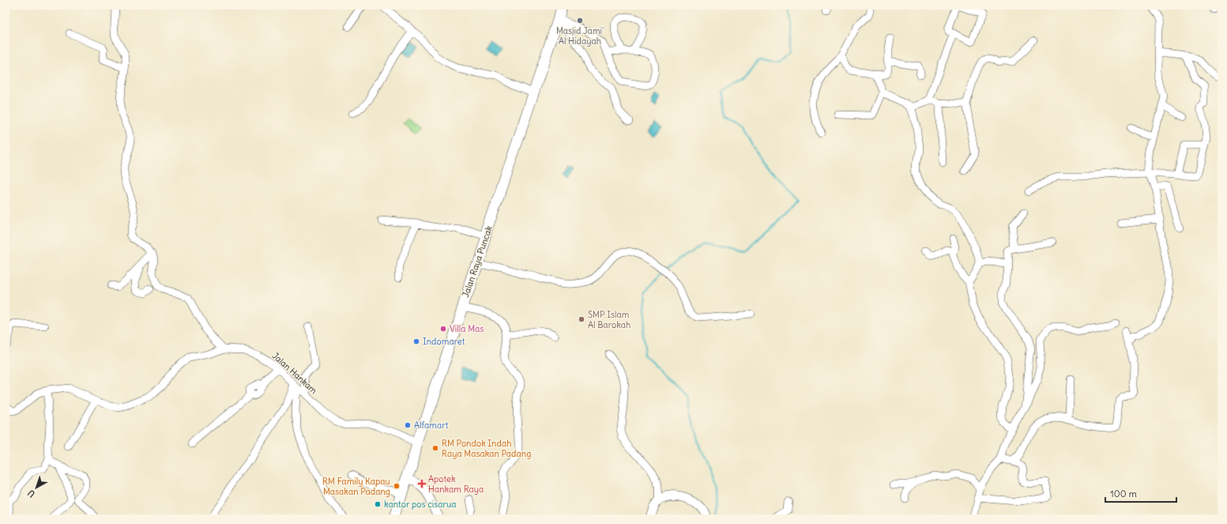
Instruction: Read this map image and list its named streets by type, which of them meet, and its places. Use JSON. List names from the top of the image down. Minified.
{"streets":{"highway":["Jalan Raya Puncak"],"street":["Jalan Hankam"]},"crossings":[["Jalan Raya Puncak","Jalan Hankam"]],"places":{"other":["Masjid Jami' Al Hidayah","SMP Islam Al Barokah","Villa Mas","Indomaret","Alfamart","RM Pondok Indah Raya Masakan Padang","RM Family Kapau Masakan Padang","kantor pos cisarua"],"health":["Apotek Hankam Raya"]},"scale_bar":"100 m","north":"bottom left"}
